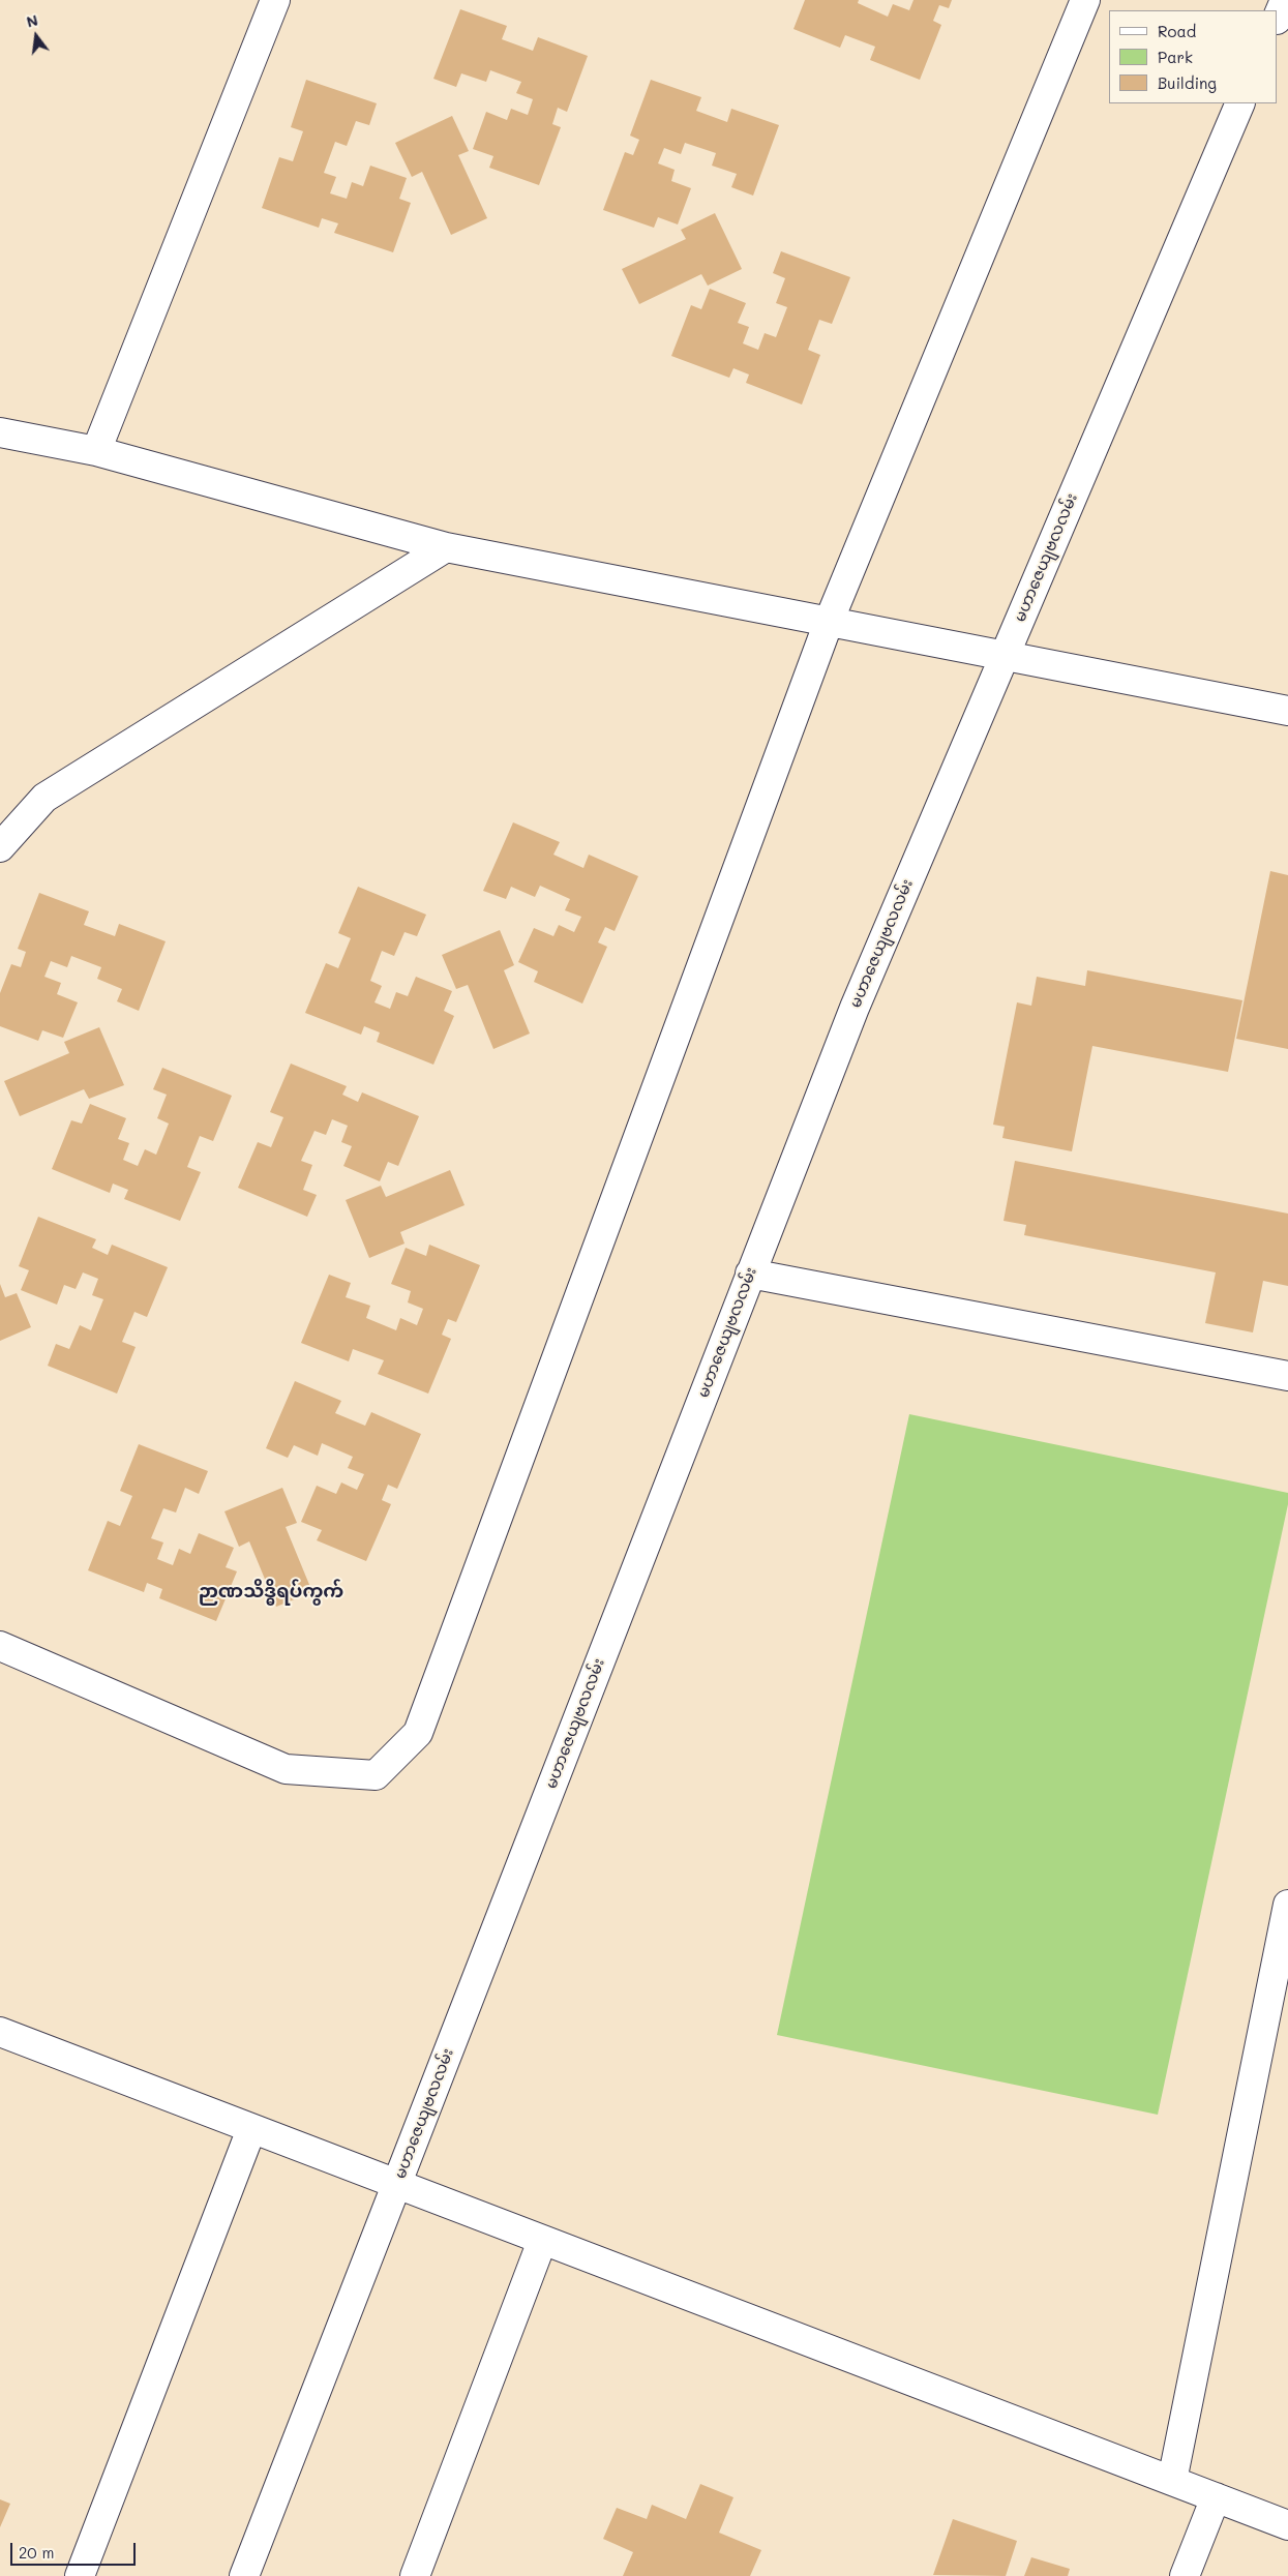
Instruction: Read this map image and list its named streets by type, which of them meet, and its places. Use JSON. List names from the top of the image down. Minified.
{"streets":{"street":["မဟာဇေယျဗလလမ်း"]},"districts":["ဉာဏသိဒ္ဓိရပ်ကွက်"],"legend":["Road","Park","Building"],"scale_bar":"20 m","north":"top"}
